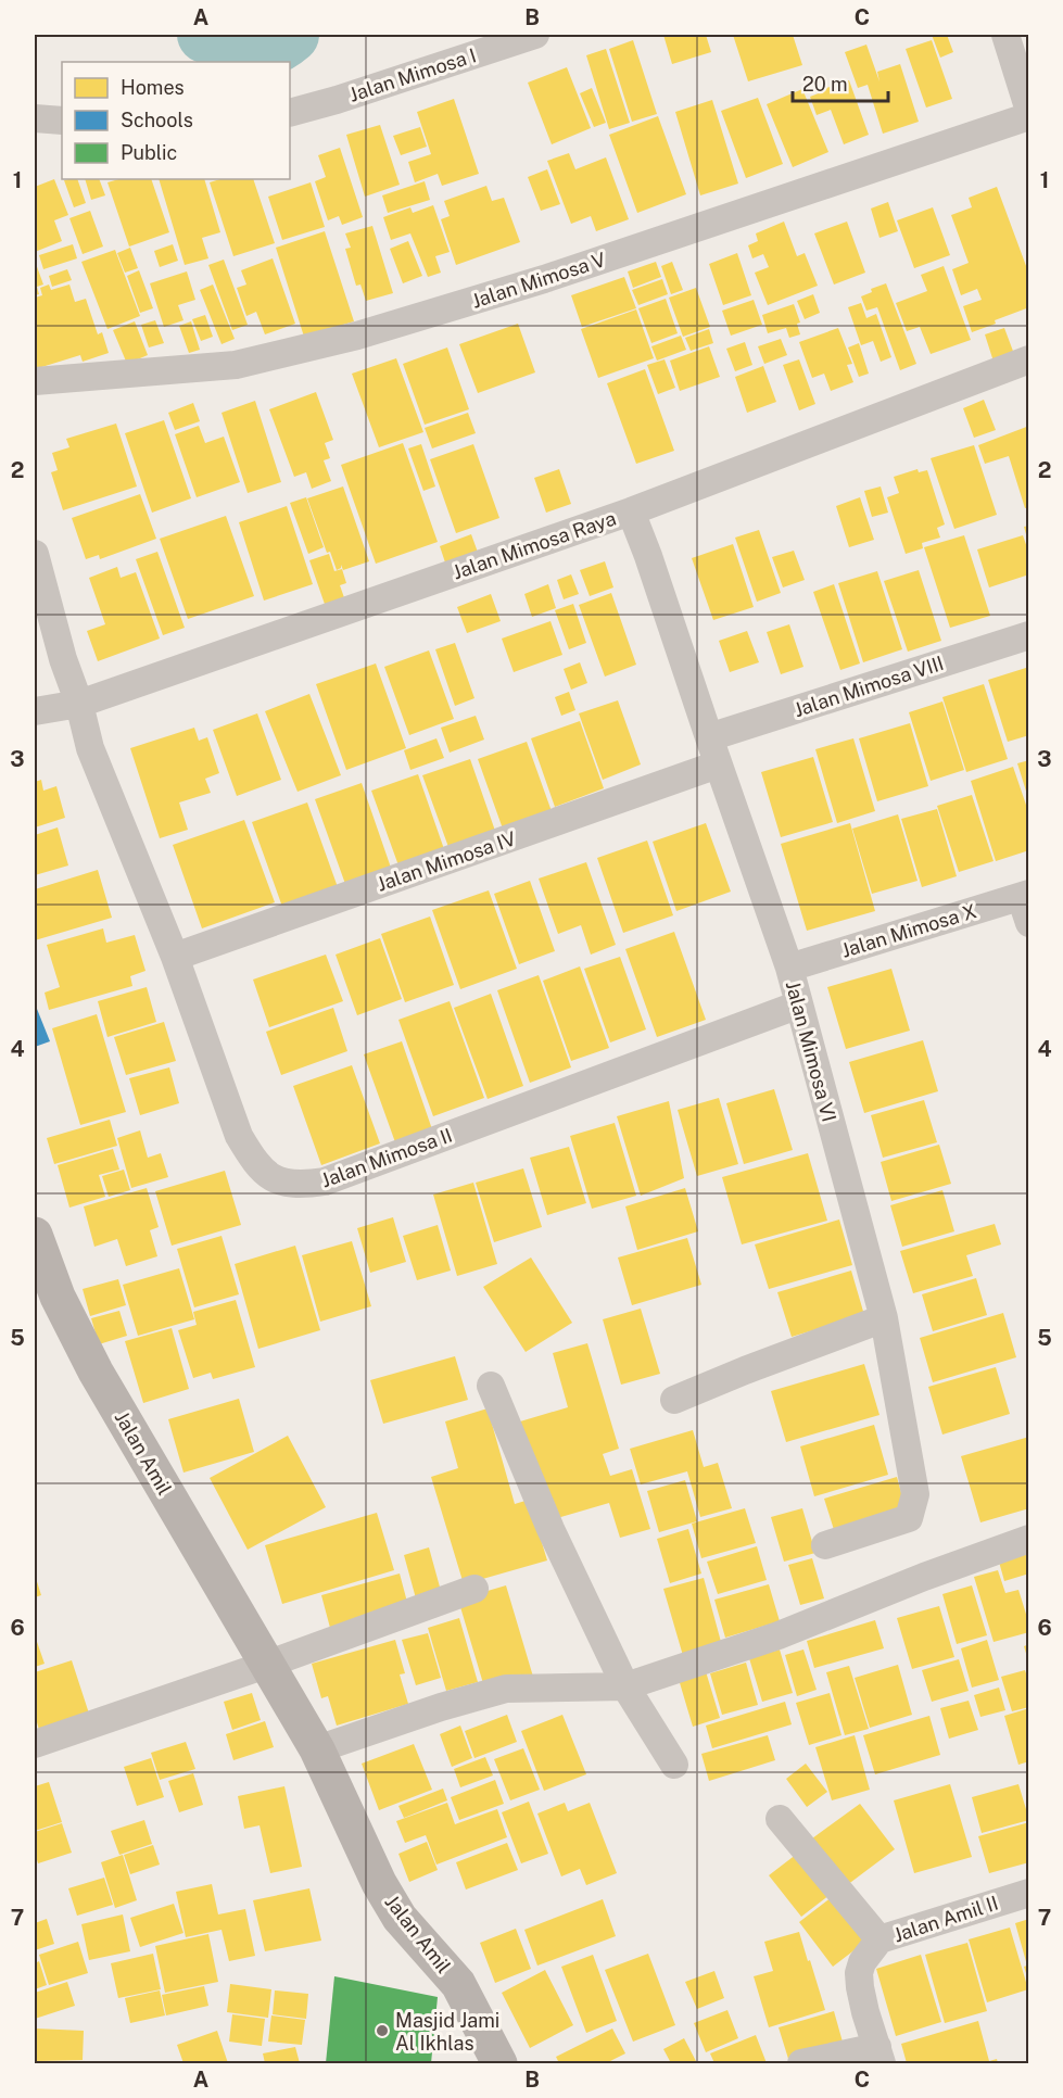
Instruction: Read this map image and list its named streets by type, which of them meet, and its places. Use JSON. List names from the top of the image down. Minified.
{"streets":{"street":["Jalan Mimosa I","Jalan Mimosa V","Jalan Mimosa Raya","Jalan Mimosa VIII","Jalan Mimosa IV","Jalan Mimosa X","Jalan Mimosa VI","Jalan Mimosa II","Jalan Amil","Jalan Amil II"]},"crossings":[["Jalan Mimosa Raya","Jalan Mimosa VI"],["Jalan Mimosa Raya","Jalan Mimosa II"],["Jalan Mimosa VIII","Jalan Mimosa VI"],["Jalan Mimosa IV","Jalan Mimosa VI"],["Jalan Mimosa IV","Jalan Mimosa II"],["Jalan Mimosa X","Jalan Mimosa VI"],["Jalan Mimosa VI","Jalan Mimosa II"]],"places":["Masjid Jami Al Ikhlas"],"legend":["Homes","Schools","Public"],"scale_bar":"20 m","grid":{"columns":["A","B","C"],"rows":["1","2","3","4","5","6","7"]}}
